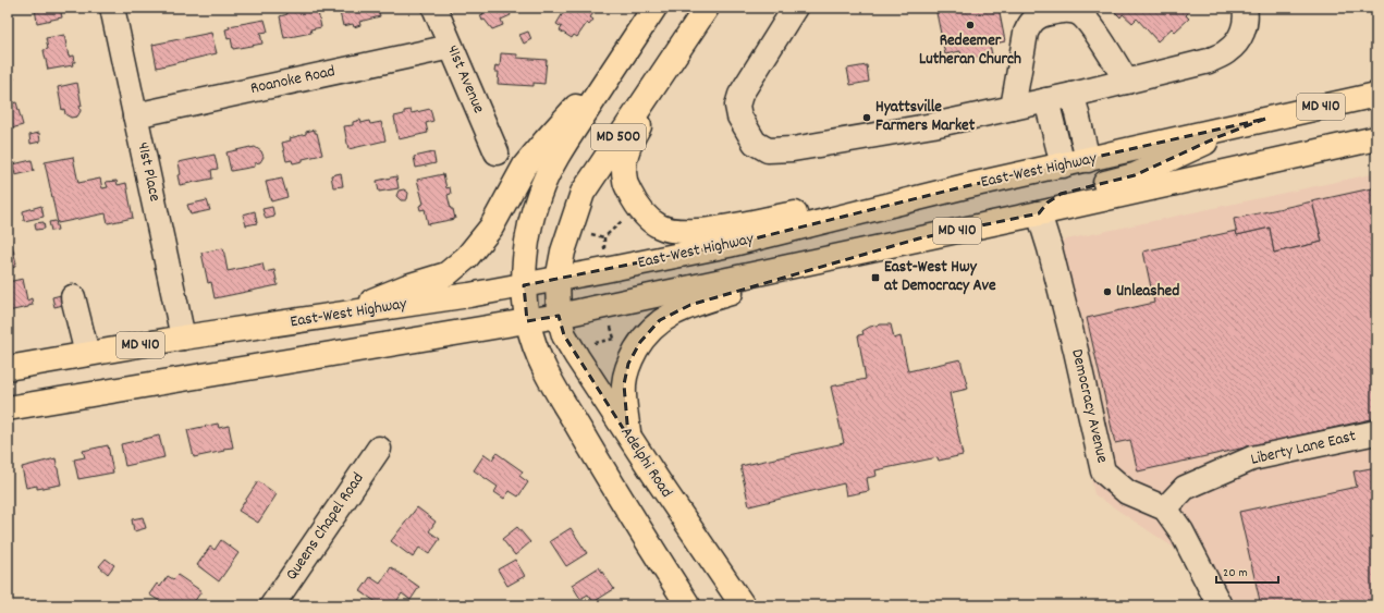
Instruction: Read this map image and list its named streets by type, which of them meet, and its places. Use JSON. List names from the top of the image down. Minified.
{"streets":{"main road":["MD 410","MD 500","East-West Highway","Adelphi Road"],"street":["41st Avenue","Roanoke Road","41st Place","Democracy Avenue","Liberty Lane East","Queens Chapel Road"]},"crossings":[["41st Avenue","Roanoke Road"],["Roanoke Road","41st Place"],["MD 500","East-West Highway"],["MD 500","Adelphi Road"],["East-West Highway","41st Place"],["East-West Highway","Democracy Avenue"],["East-West Highway","Adelphi Road"],["Democracy Avenue","Liberty Lane East"]],"places":{"other":["Redeemer Lutheran Church","Hyattsville Farmers Market","Unleashed"],"transit":["East-West Hwy at Democracy Ave"]},"scale_bar":"20 m"}
